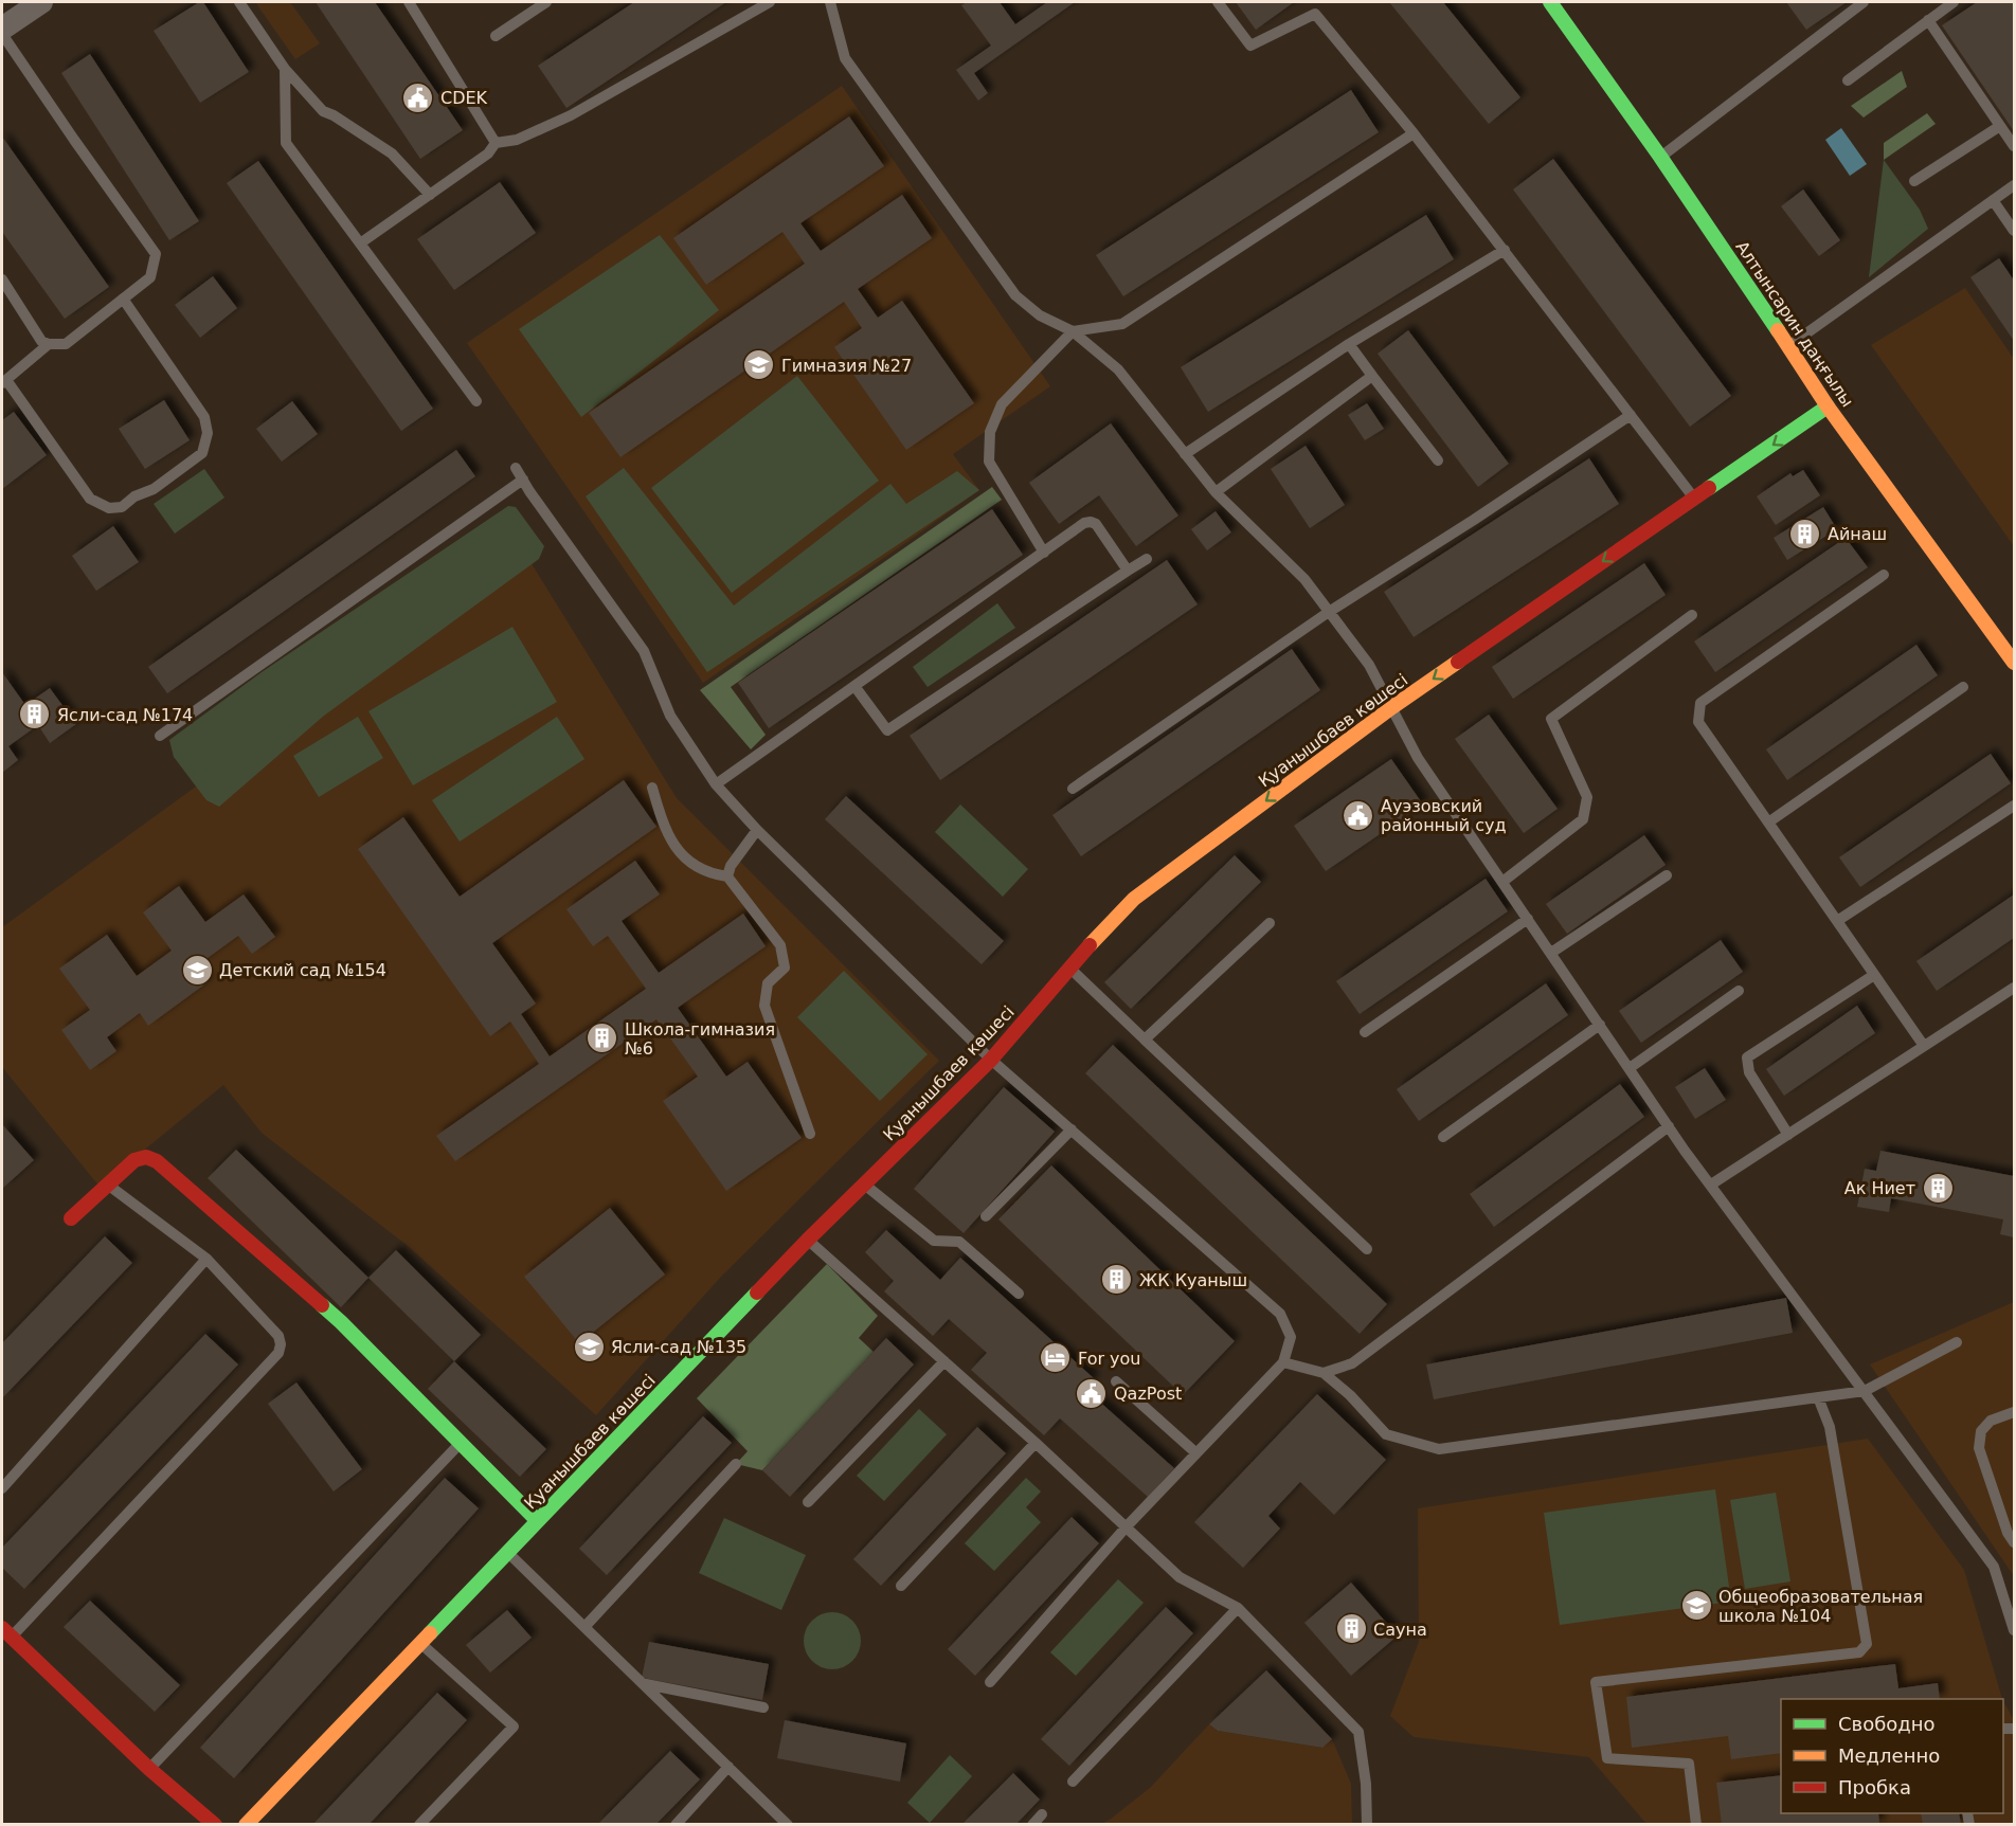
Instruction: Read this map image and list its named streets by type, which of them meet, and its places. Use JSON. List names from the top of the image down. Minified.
{"streets":{"street":["Алтынсарин даңғылы","Қуанышбаев көшесі"]},"crossings":[["Алтынсарин даңғылы","Қуанышбаев көшесі"]],"one_way":["Қуанышбаев көшесі"],"places":{"public building":["CDEK","Ауэзовский районный суд","QazPost"],"school or university":["Гимназия №27","Детский сад №154","Ясли-сад №135","Общеобразовательная школа №104"],"building":["Айнаш","Ясли-сад №174","Школа-гимназия №6","Ак Ниет","ЖК Куаныш","Сауна"],"hotel":["For you"]},"legend":["Свободно","Медленно","Пробка"]}
